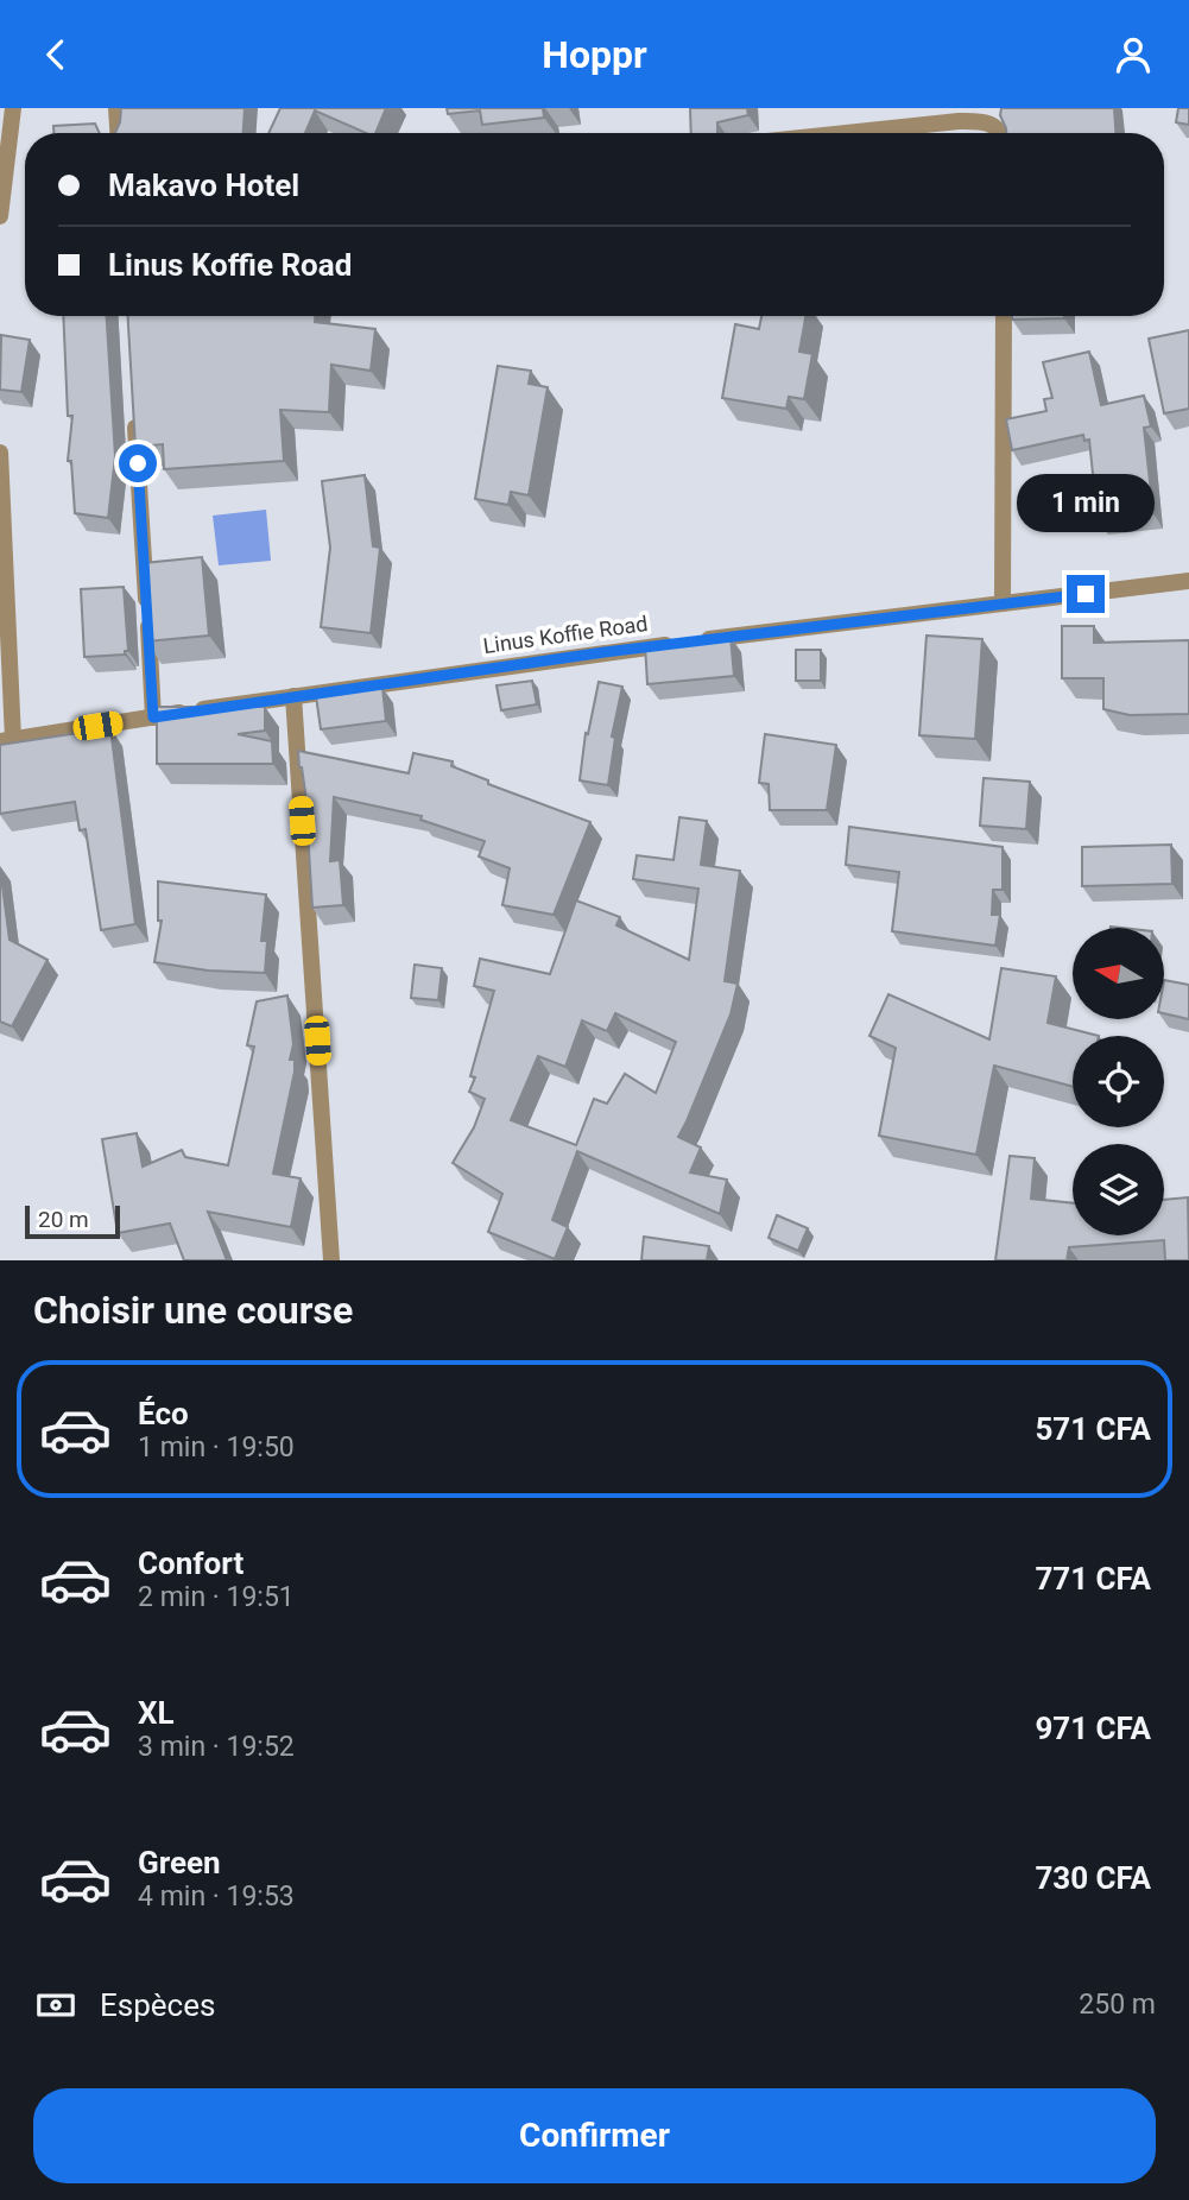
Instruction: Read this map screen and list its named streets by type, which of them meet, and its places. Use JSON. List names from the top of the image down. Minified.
{"streets":{"street":["Linus Koffie Road"]},"scale_bar":"20 m","north":"left","page":{"header":"Hoppr","banner":["Makavo Hotel","Linus Koffie Road"],"bubble":"1 min","scale":"20 m","heading":"Choisir une course","list":[{"name":"Éco","note":"1 min · 19:50","value":"571 CFA"},{"name":"Confort","note":"2 min · 19:51","value":"771 CFA"},{"name":"XL","note":"3 min · 19:52","value":"971 CFA"},{"name":"Green","note":"4 min · 19:53","value":"730 CFA"}],"pay":["Espèces","250 m"],"buttons":"Confirmer"}}
